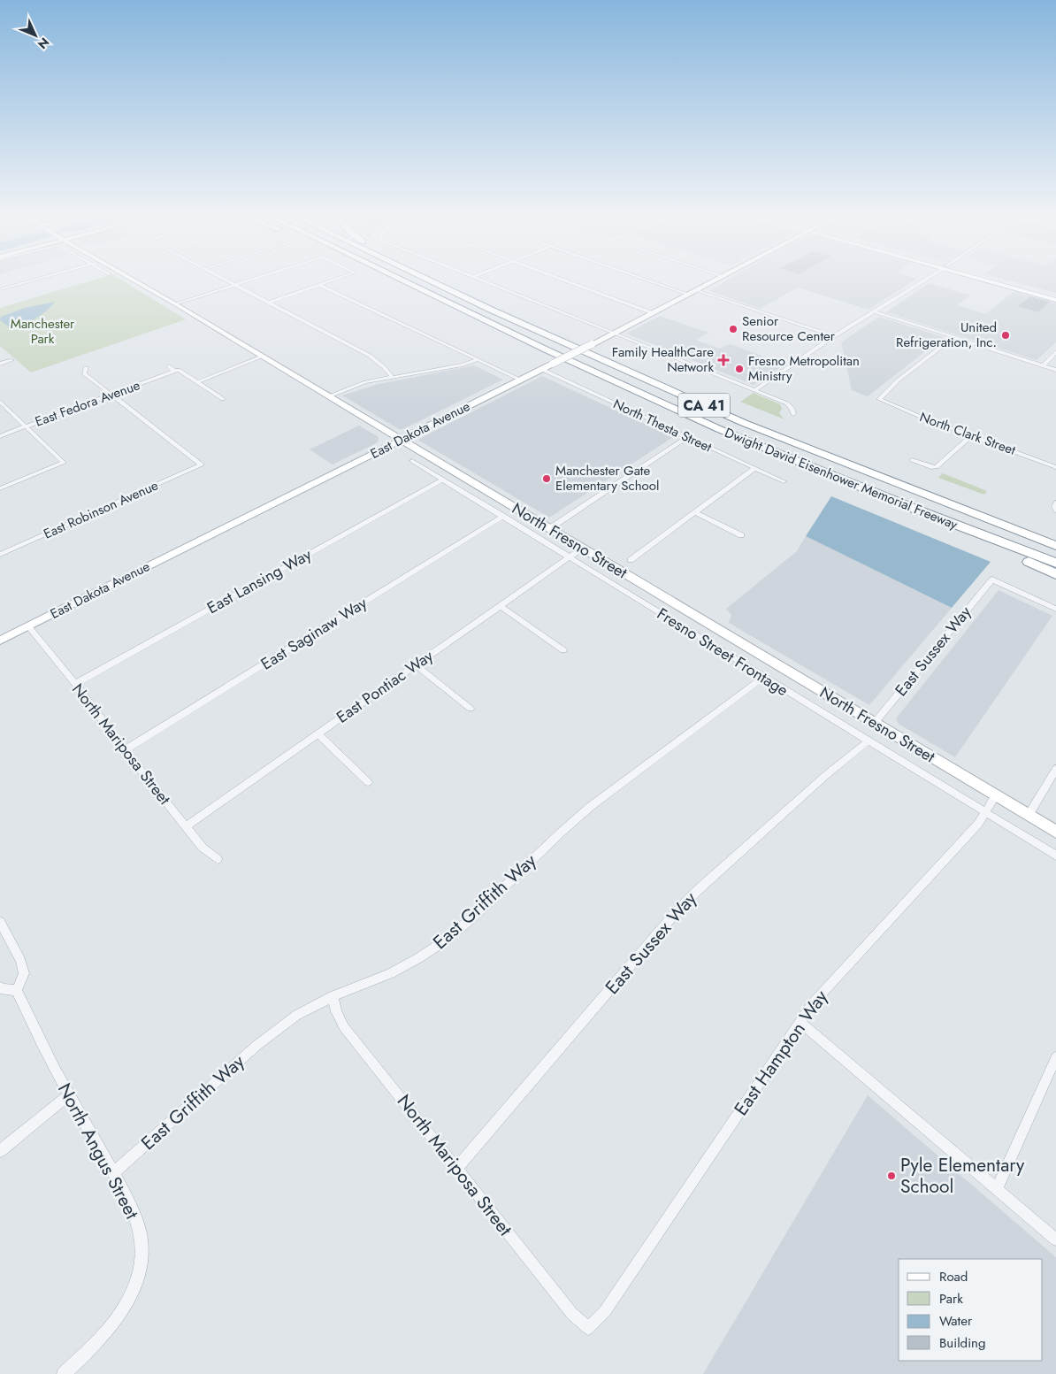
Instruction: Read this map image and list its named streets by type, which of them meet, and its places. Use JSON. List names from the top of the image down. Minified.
{"streets":{"highway":["CA 41","Dwight David Eisenhower Memorial Freeway"],"main road":["East Dakota Avenue","North Fresno Street"],"street":["East Fedora Avenue","North Thesta Street","North Clark Street","East Robinson Avenue","East Lansing Way","East Saginaw Way","East Sussex Way","Fresno Street Frontage","East Pontiac Way","North Mariposa Street","East Griffith Way","East Hampton Way","North Angus Street"]},"crossings":[["East Fedora Avenue","East Robinson Avenue"],["North Thesta Street","East Dakota Avenue"],["East Dakota Avenue","North Fresno Street"],["East Dakota Avenue","North Mariposa Street"],["North Fresno Street","East Sussex Way"],["North Fresno Street","East Pontiac Way"],["North Fresno Street","East Hampton Way"],["East Lansing Way","Fresno Street Frontage"],["East Lansing Way","North Mariposa Street"],["East Saginaw Way","Fresno Street Frontage"],["East Saginaw Way","North Mariposa Street"],["East Sussex Way","Fresno Street Frontage"],["East Sussex Way","North Mariposa Street"],["Fresno Street Frontage","East Pontiac Way"],["Fresno Street Frontage","East Griffith Way"],["Fresno Street Frontage","East Hampton Way"],["East Pontiac Way","North Mariposa Street"],["North Mariposa Street","East Griffith Way"],["North Mariposa Street","East Hampton Way"],["East Griffith Way","North Angus Street"]],"parks":["Manchester Park"],"places":{"other":["Senior Resource Center","United Refrigeration, Inc.","Fresno Metropolitan Ministry","Manchester Gate Elementary School","Pyle Elementary School"],"health":["Family HealthCare Network"]},"legend":["Road","Park","Water","Building"],"north":"bottom right"}
